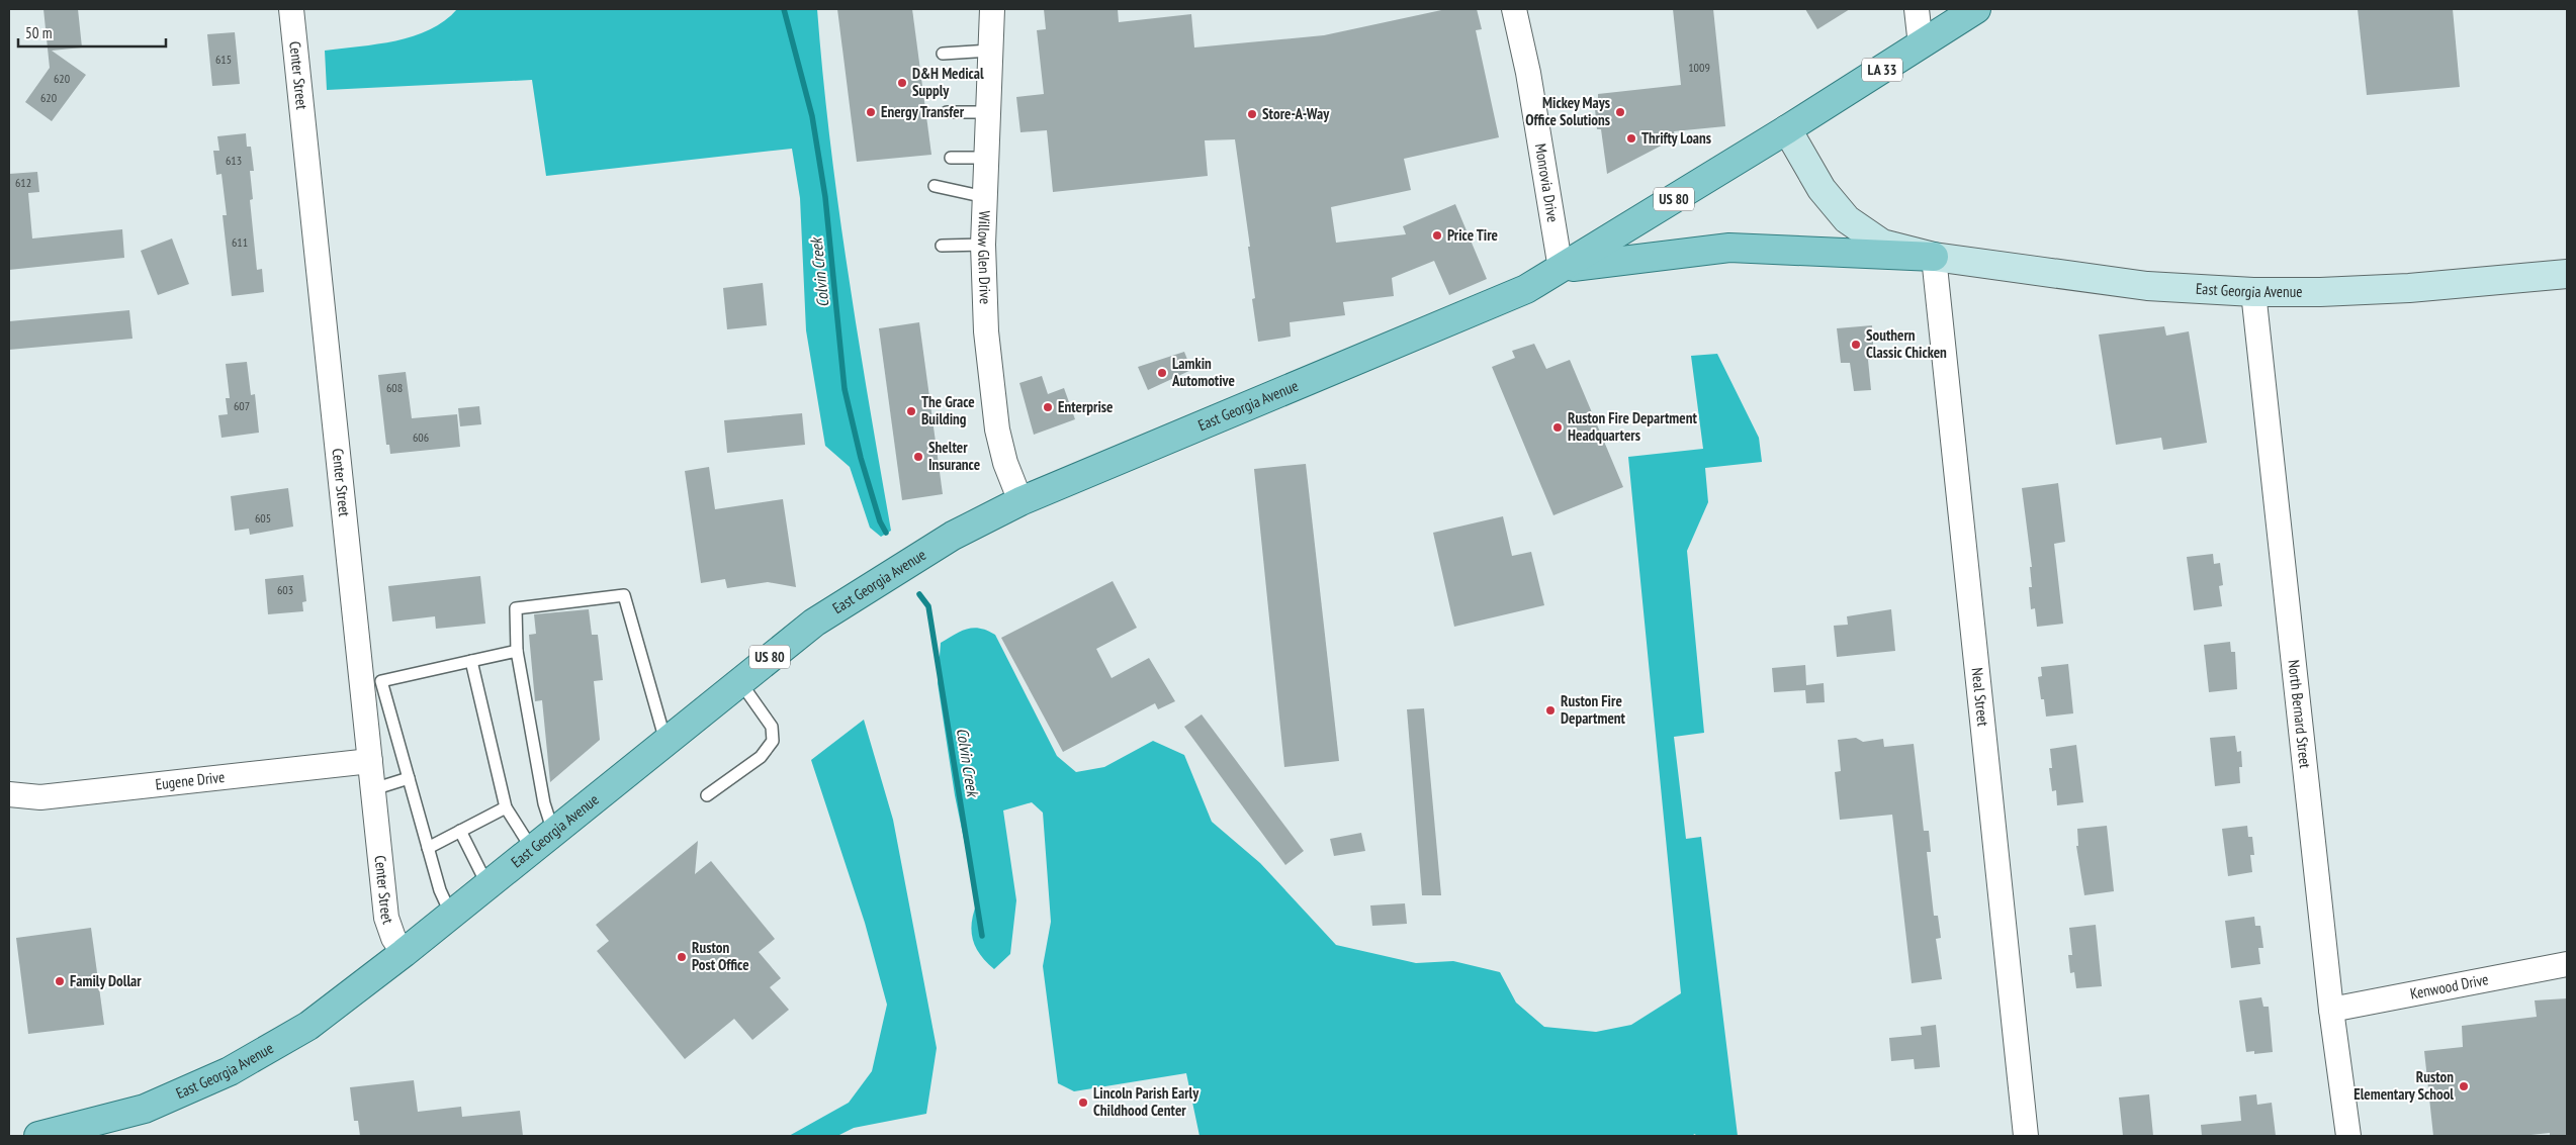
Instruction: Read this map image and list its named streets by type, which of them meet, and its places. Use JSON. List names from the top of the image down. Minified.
{"streets":{"main road":["LA 33","US 80","East Georgia Avenue"],"street":["Center Street","Monrovia Drive","Willow Glen Drive","Neal Street","North Bernard Street","Eugene Drive","Kenwood Drive"]},"crossings":[["LA 33","East Georgia Avenue"],["Center Street","East Georgia Avenue"],["Center Street","Eugene Drive"],["Monrovia Drive","East Georgia Avenue"],["Willow Glen Drive","East Georgia Avenue"],["East Georgia Avenue","Neal Street"],["East Georgia Avenue","North Bernard Street"],["North Bernard Street","Kenwood Drive"]],"water":["Colvin Creek"],"places":["D&H Medical Supply","Energy Transfer","Mickey Mays Office Solutions","Store-A-Way","Thrifty Loans","Price Tire","Southern Classic Chicken","Lamkin Automotive","Enterprise","The Grace Building","Ruston Fire Department Headquarters","Shelter Insurance","Ruston Fire Department","Ruston Post Office","Family Dollar","Ruston Elementary School","Lincoln Parish Early Childhood Center"],"house_numbers":["615","1009","620","620","613","612","611","608","607","606","605","603"],"scale_bar":"50 m"}
